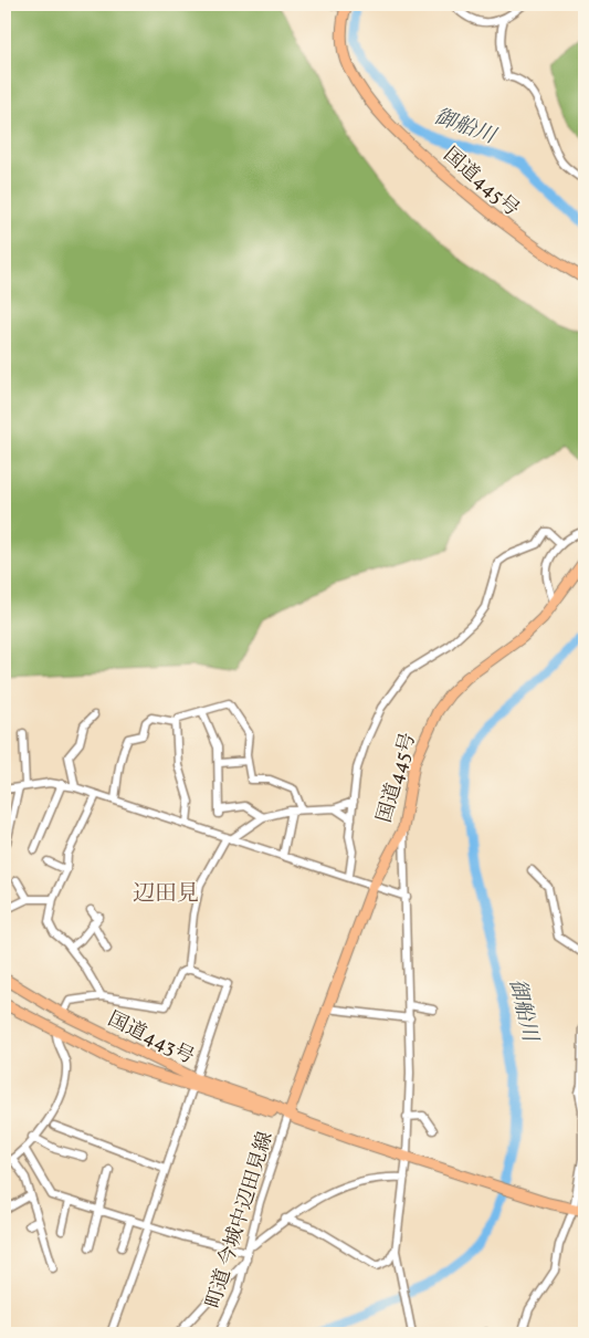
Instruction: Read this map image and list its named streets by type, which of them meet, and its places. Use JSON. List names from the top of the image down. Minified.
{"streets":{"highway":["国道445号","国道443号"],"street":["町道 今城中辺田見線"]},"crossings":[["国道445号","国道443号"],["国道445号","町道 今城中辺田見線"],["国道443号","町道 今城中辺田見線"]],"districts":["辺田見"],"water":["御船川"]}
